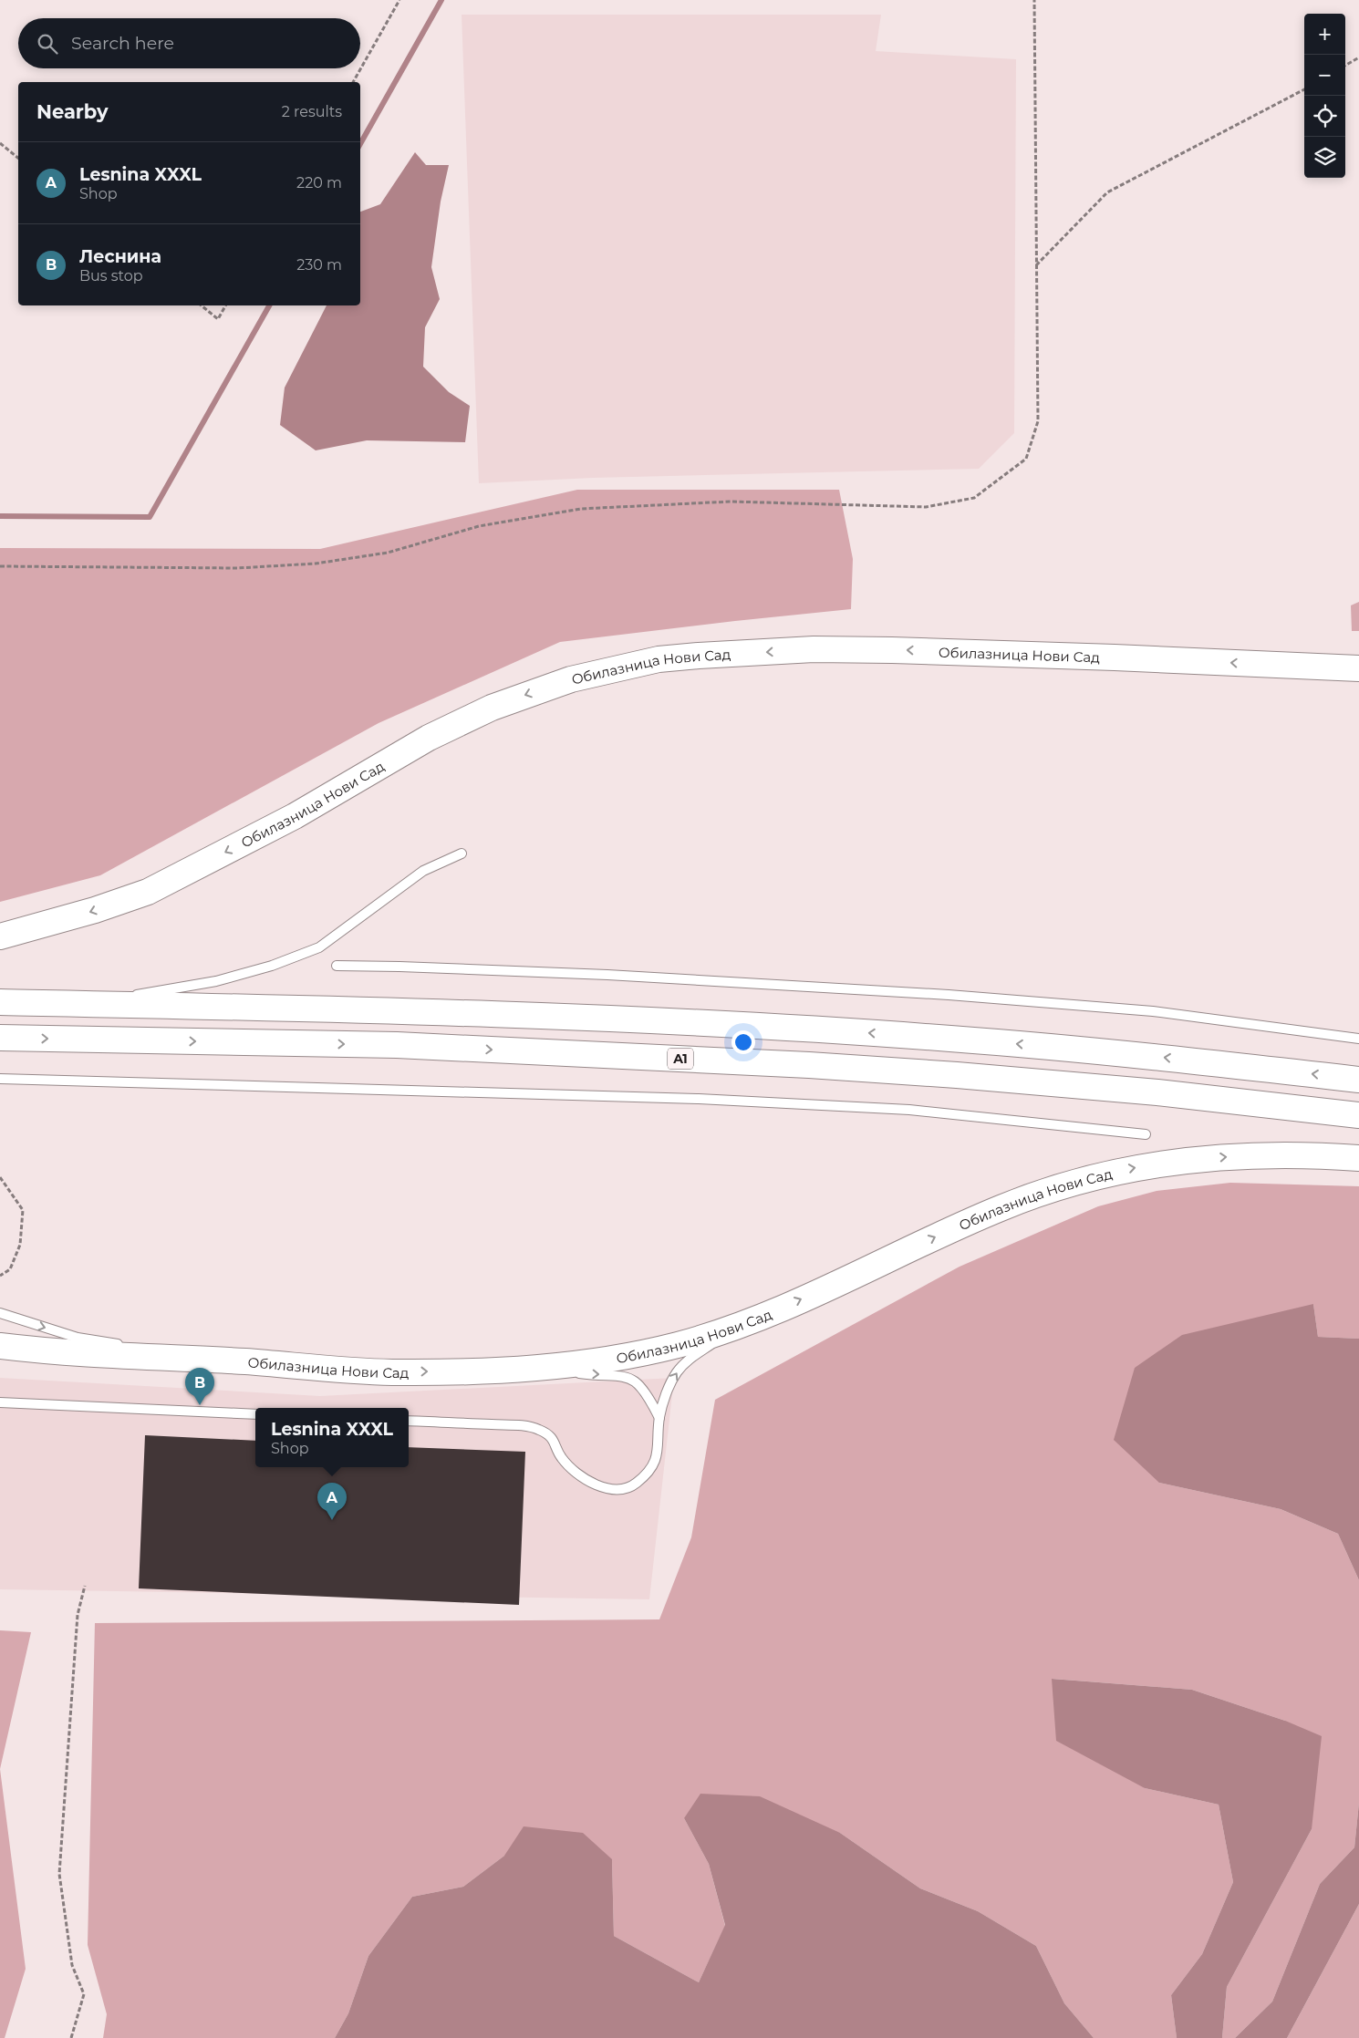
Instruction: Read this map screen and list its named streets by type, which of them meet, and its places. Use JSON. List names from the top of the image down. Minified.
{"streets":{"main road":["Обилазница Нови Сад","A1"]},"page":{"map_buttons":["+","−"],"search":"Search here","heading":["Nearby","2 results"],"list":[{"mark":"A","name":"Lesnina XXXL","note":"Shop","value":"220 m"},{"mark":"B","name":"Леснина","note":"Bus stop","value":"230 m"}],"pins":["B","A"],"popup":["Lesnina XXXL","Shop"]}}
